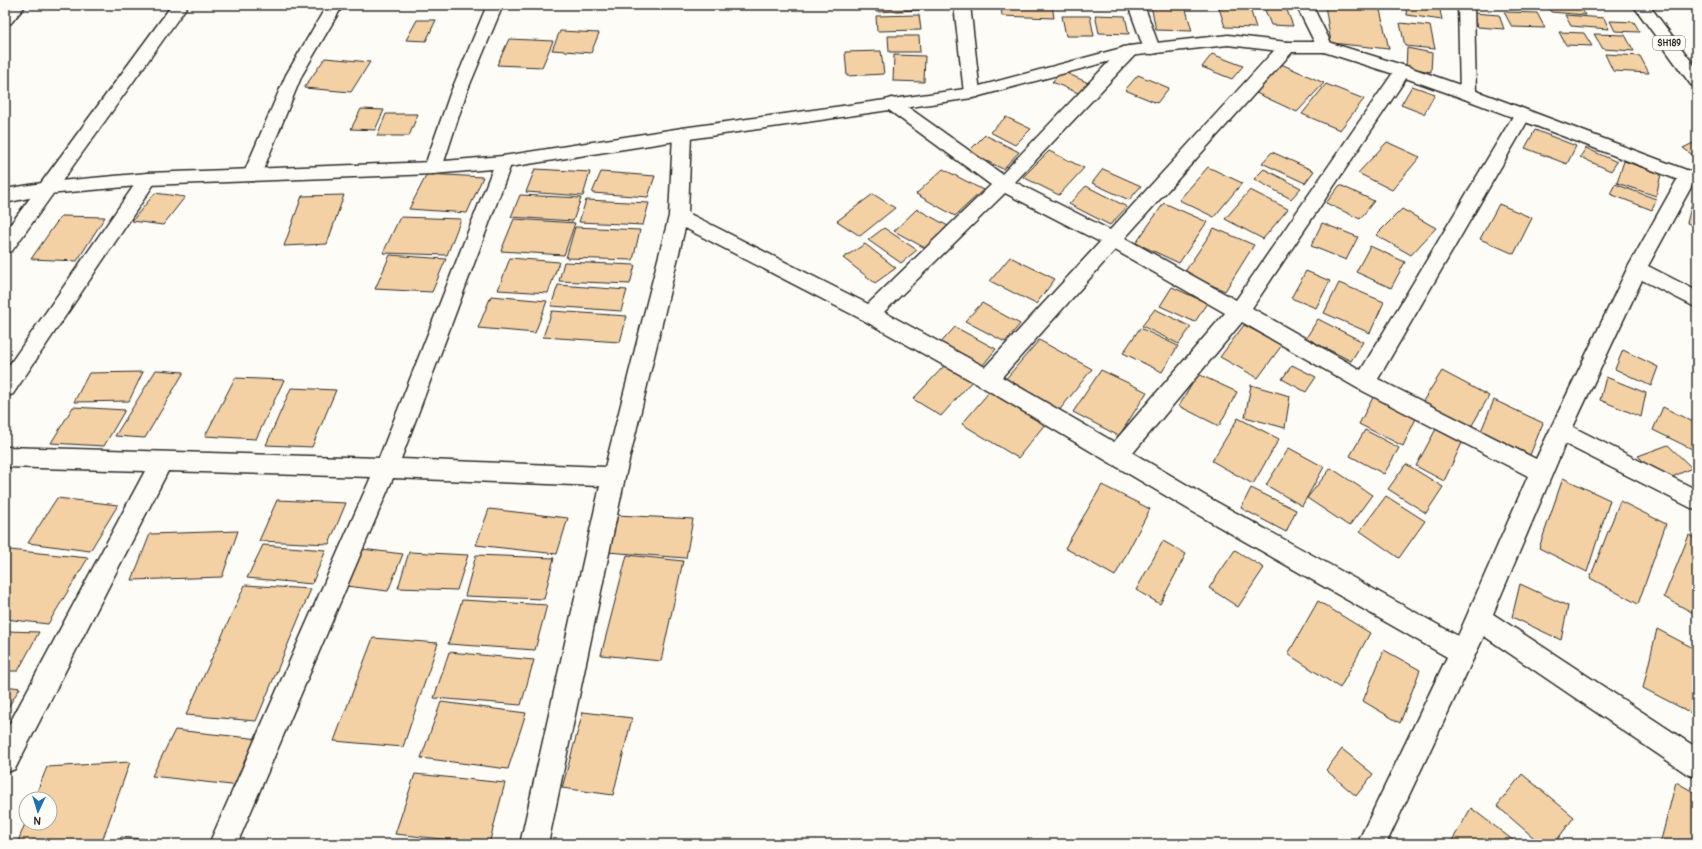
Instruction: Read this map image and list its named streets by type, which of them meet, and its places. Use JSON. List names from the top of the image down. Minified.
{"streets":{"street":["SH189"]},"north":"bottom"}
